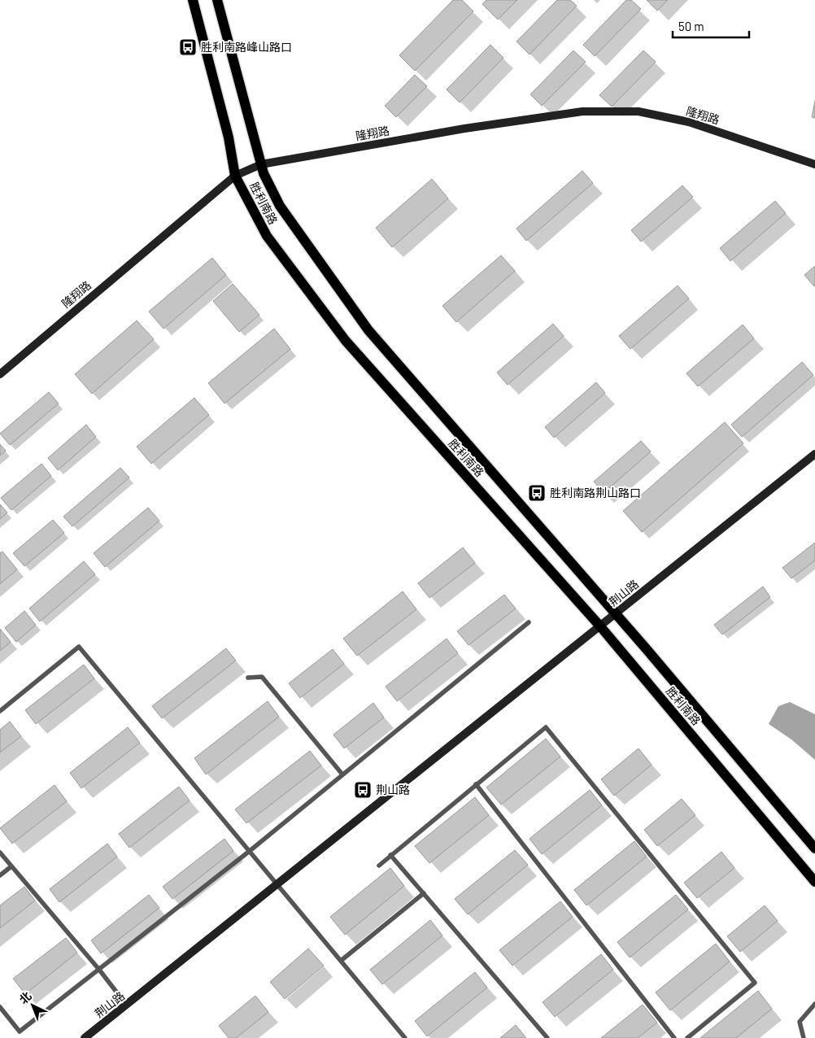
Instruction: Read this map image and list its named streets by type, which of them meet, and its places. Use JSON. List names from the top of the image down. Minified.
{"streets":{"main road":["胜利南路"],"street":["隆翔路","荆山路"]},"crossings":[["隆翔路","胜利南路"],["胜利南路","荆山路"]],"places":{"bus stop":["胜利南路峰山路口","胜利南路荆山路口","荆山路"]},"scale_bar":"50 m","north":"top left"}
